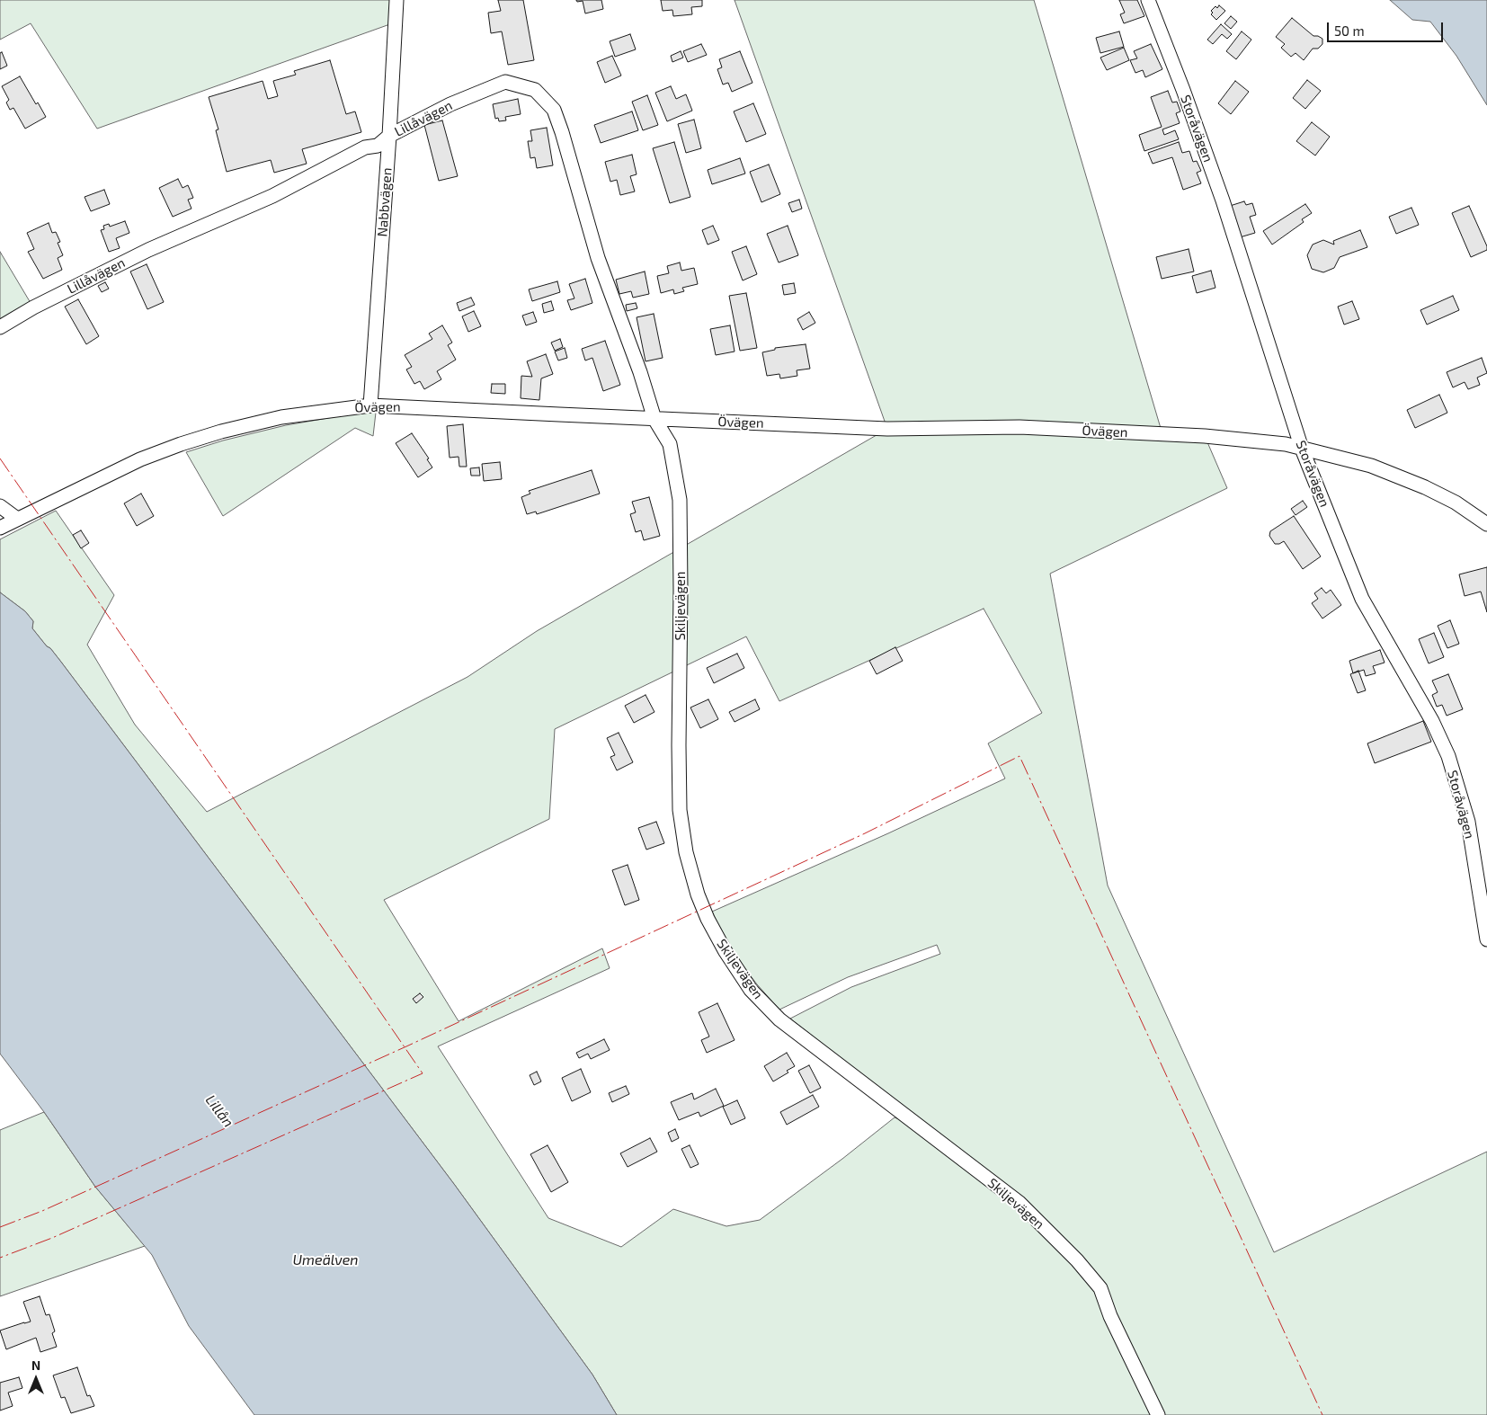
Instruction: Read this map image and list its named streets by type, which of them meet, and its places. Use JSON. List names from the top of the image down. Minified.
{"streets":{"street":["Lillåvägen","Storåvägen","Nabbvägen","Övägen","Skiljevägen"]},"crossings":[["Lillåvägen","Nabbvägen"],["Lillåvägen","Övägen"],["Lillåvägen","Skiljevägen"],["Storåvägen","Övägen"],["Nabbvägen","Övägen"],["Övägen","Skiljevägen"]],"water":["Lillån","Umeälven"],"scale_bar":"50 m","north":"top"}
